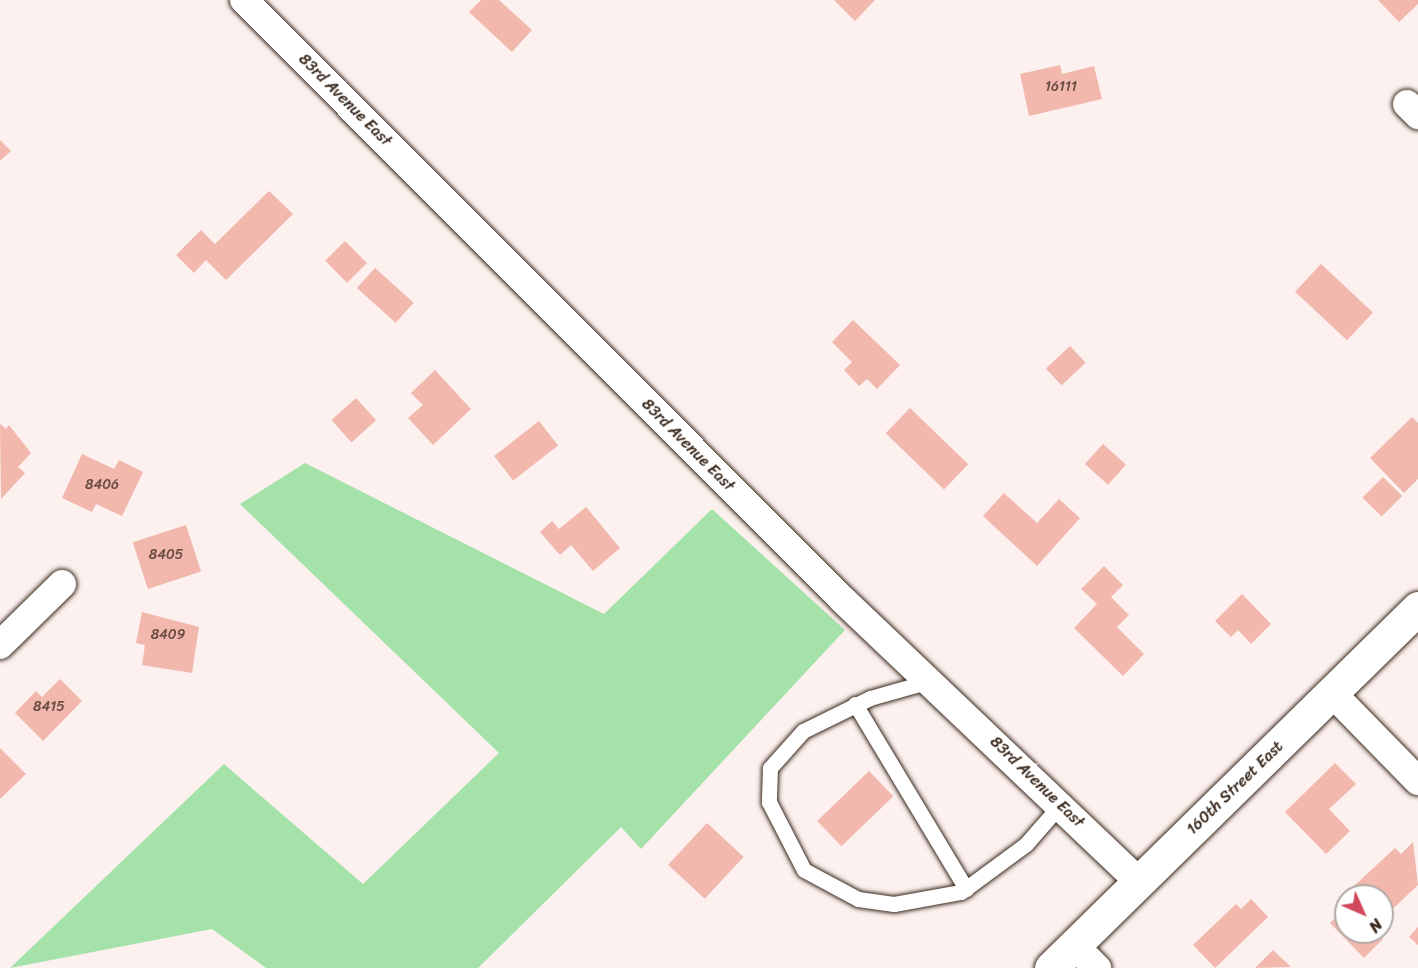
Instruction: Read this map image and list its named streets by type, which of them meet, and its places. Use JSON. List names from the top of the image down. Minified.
{"streets":{"main road":["160th Street East"],"street":["83rd Avenue East"]},"crossings":[["83rd Avenue East","160th Street East"]],"house_numbers":["16111","8406","8405","8409","8415"],"north":"bottom right"}
